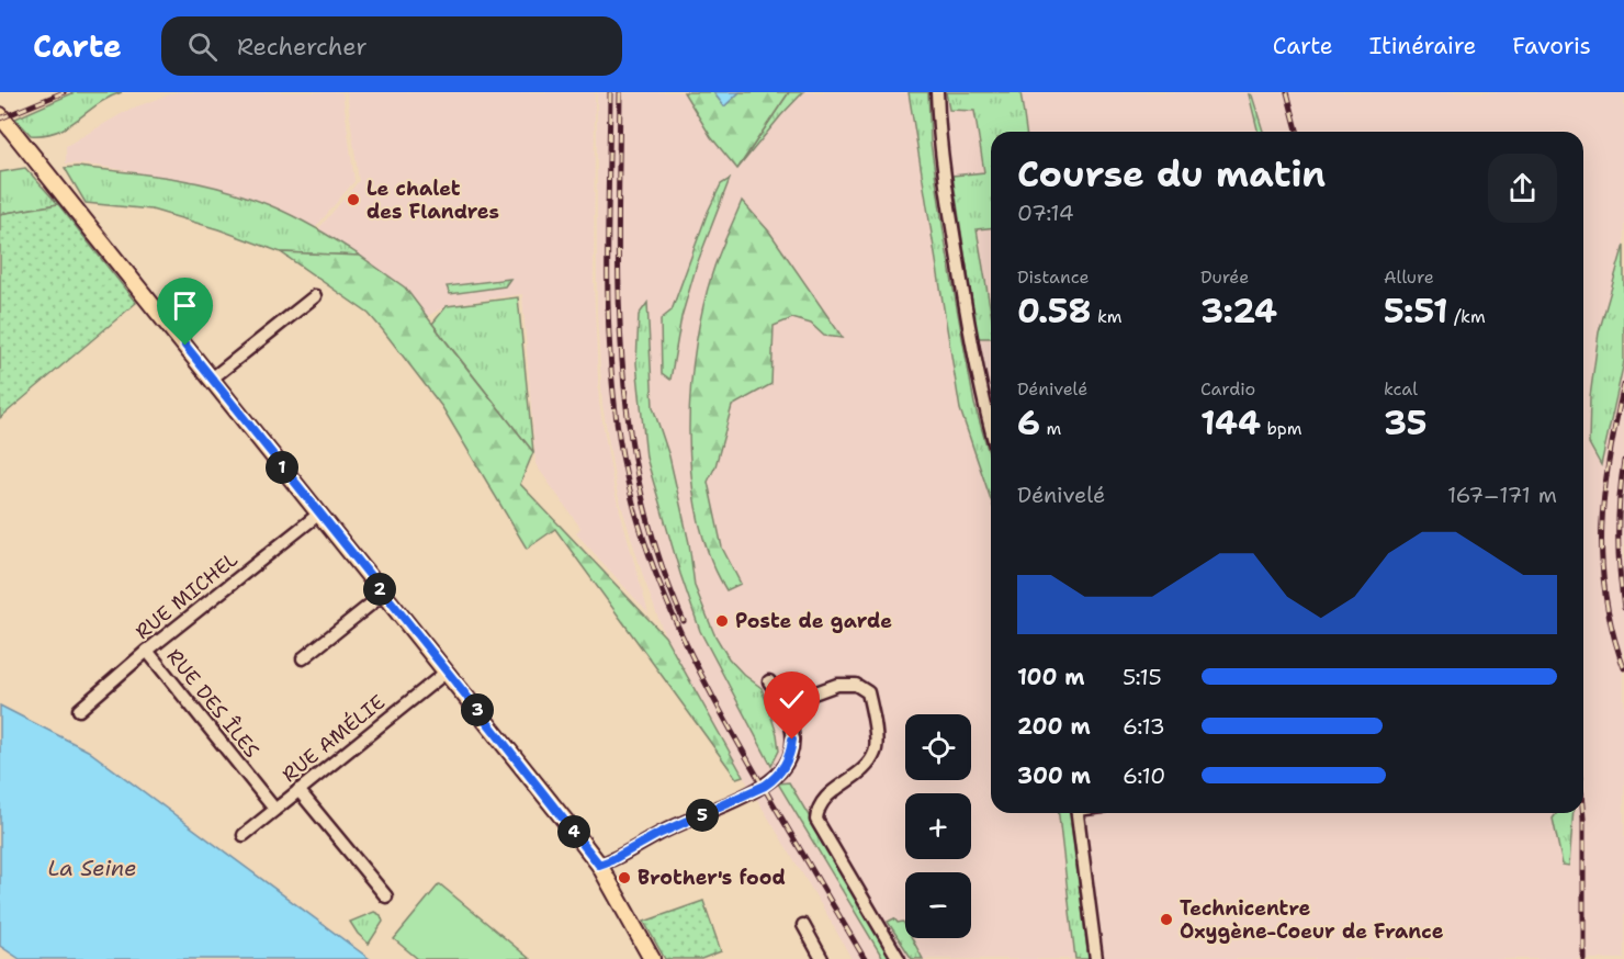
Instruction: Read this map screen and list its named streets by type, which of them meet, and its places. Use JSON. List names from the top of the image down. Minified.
{"streets":{"street":["RUE MICHEL","RUE DES ÎLES","RUE AMÉLIE"]},"crossings":[["RUE MICHEL","RUE DES ÎLES"],["RUE DES ÎLES","RUE AMÉLIE"]],"water":["La Seine"],"places":["Le chalet des Flandres","Poste de garde","Brother's food","Technicentre Oxygène-Coeur de France"],"page":{"header":"Carte","search":"Rechercher","nav":["Carte","Itinéraire","Favoris"],"heading":["Course du matin","07:14"],"stats":[["Distance","0.58 km"],["Durée","3:24"],["Allure","5:51 /km"],["Dénivelé","6 m"],["Cardio","144 bpm"],["kcal","35"]],"pins":["1","2","3","5","4"],"chart":["Dénivelé","167–171 m"],"list":[{"name":"100 m","note":"5:15"},{"name":"200 m","note":"6:13"},{"name":"300 m","note":"6:10"}],"map_buttons":["+","−"]}}
